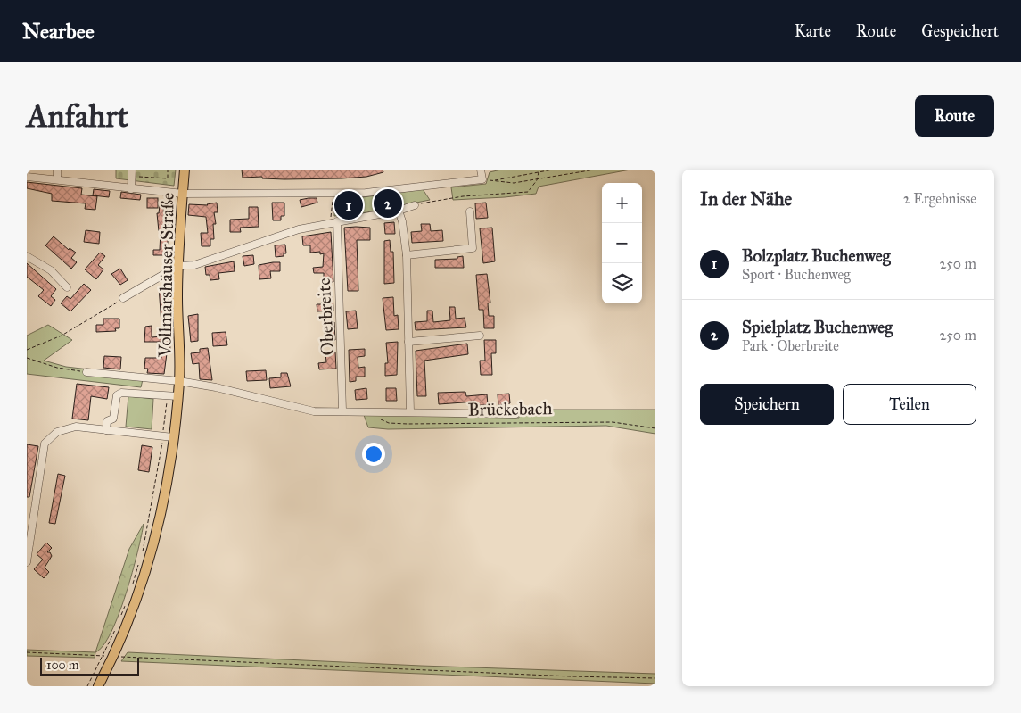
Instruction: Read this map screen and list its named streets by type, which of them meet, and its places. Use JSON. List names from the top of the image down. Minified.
{"streets":{"main road":["Vollmarshäuser Straße"],"street":["Oberbreite","Brückebach"]},"crossings":[["Vollmarshäuser Straße","Brückebach"],["Oberbreite","Brückebach"]],"scale_bar":"100 m","page":{"header":"Nearbee","nav":["Karte","Route","Gespeichert"],"buttons":["Route",["Speichern","Teilen"]],"title":"Anfahrt","heading":["In der Nähe","2 Ergebnisse"],"map_buttons":["+","−"],"pins":["2","1"],"list":[{"mark":"1","name":"Bolzplatz Buchenweg","note":"Sport · Buchenweg","value":"250 m"},{"mark":"2","name":"Spielplatz Buchenweg","note":"Park · Oberbreite","value":"250 m"}],"scale":"100 m"}}
